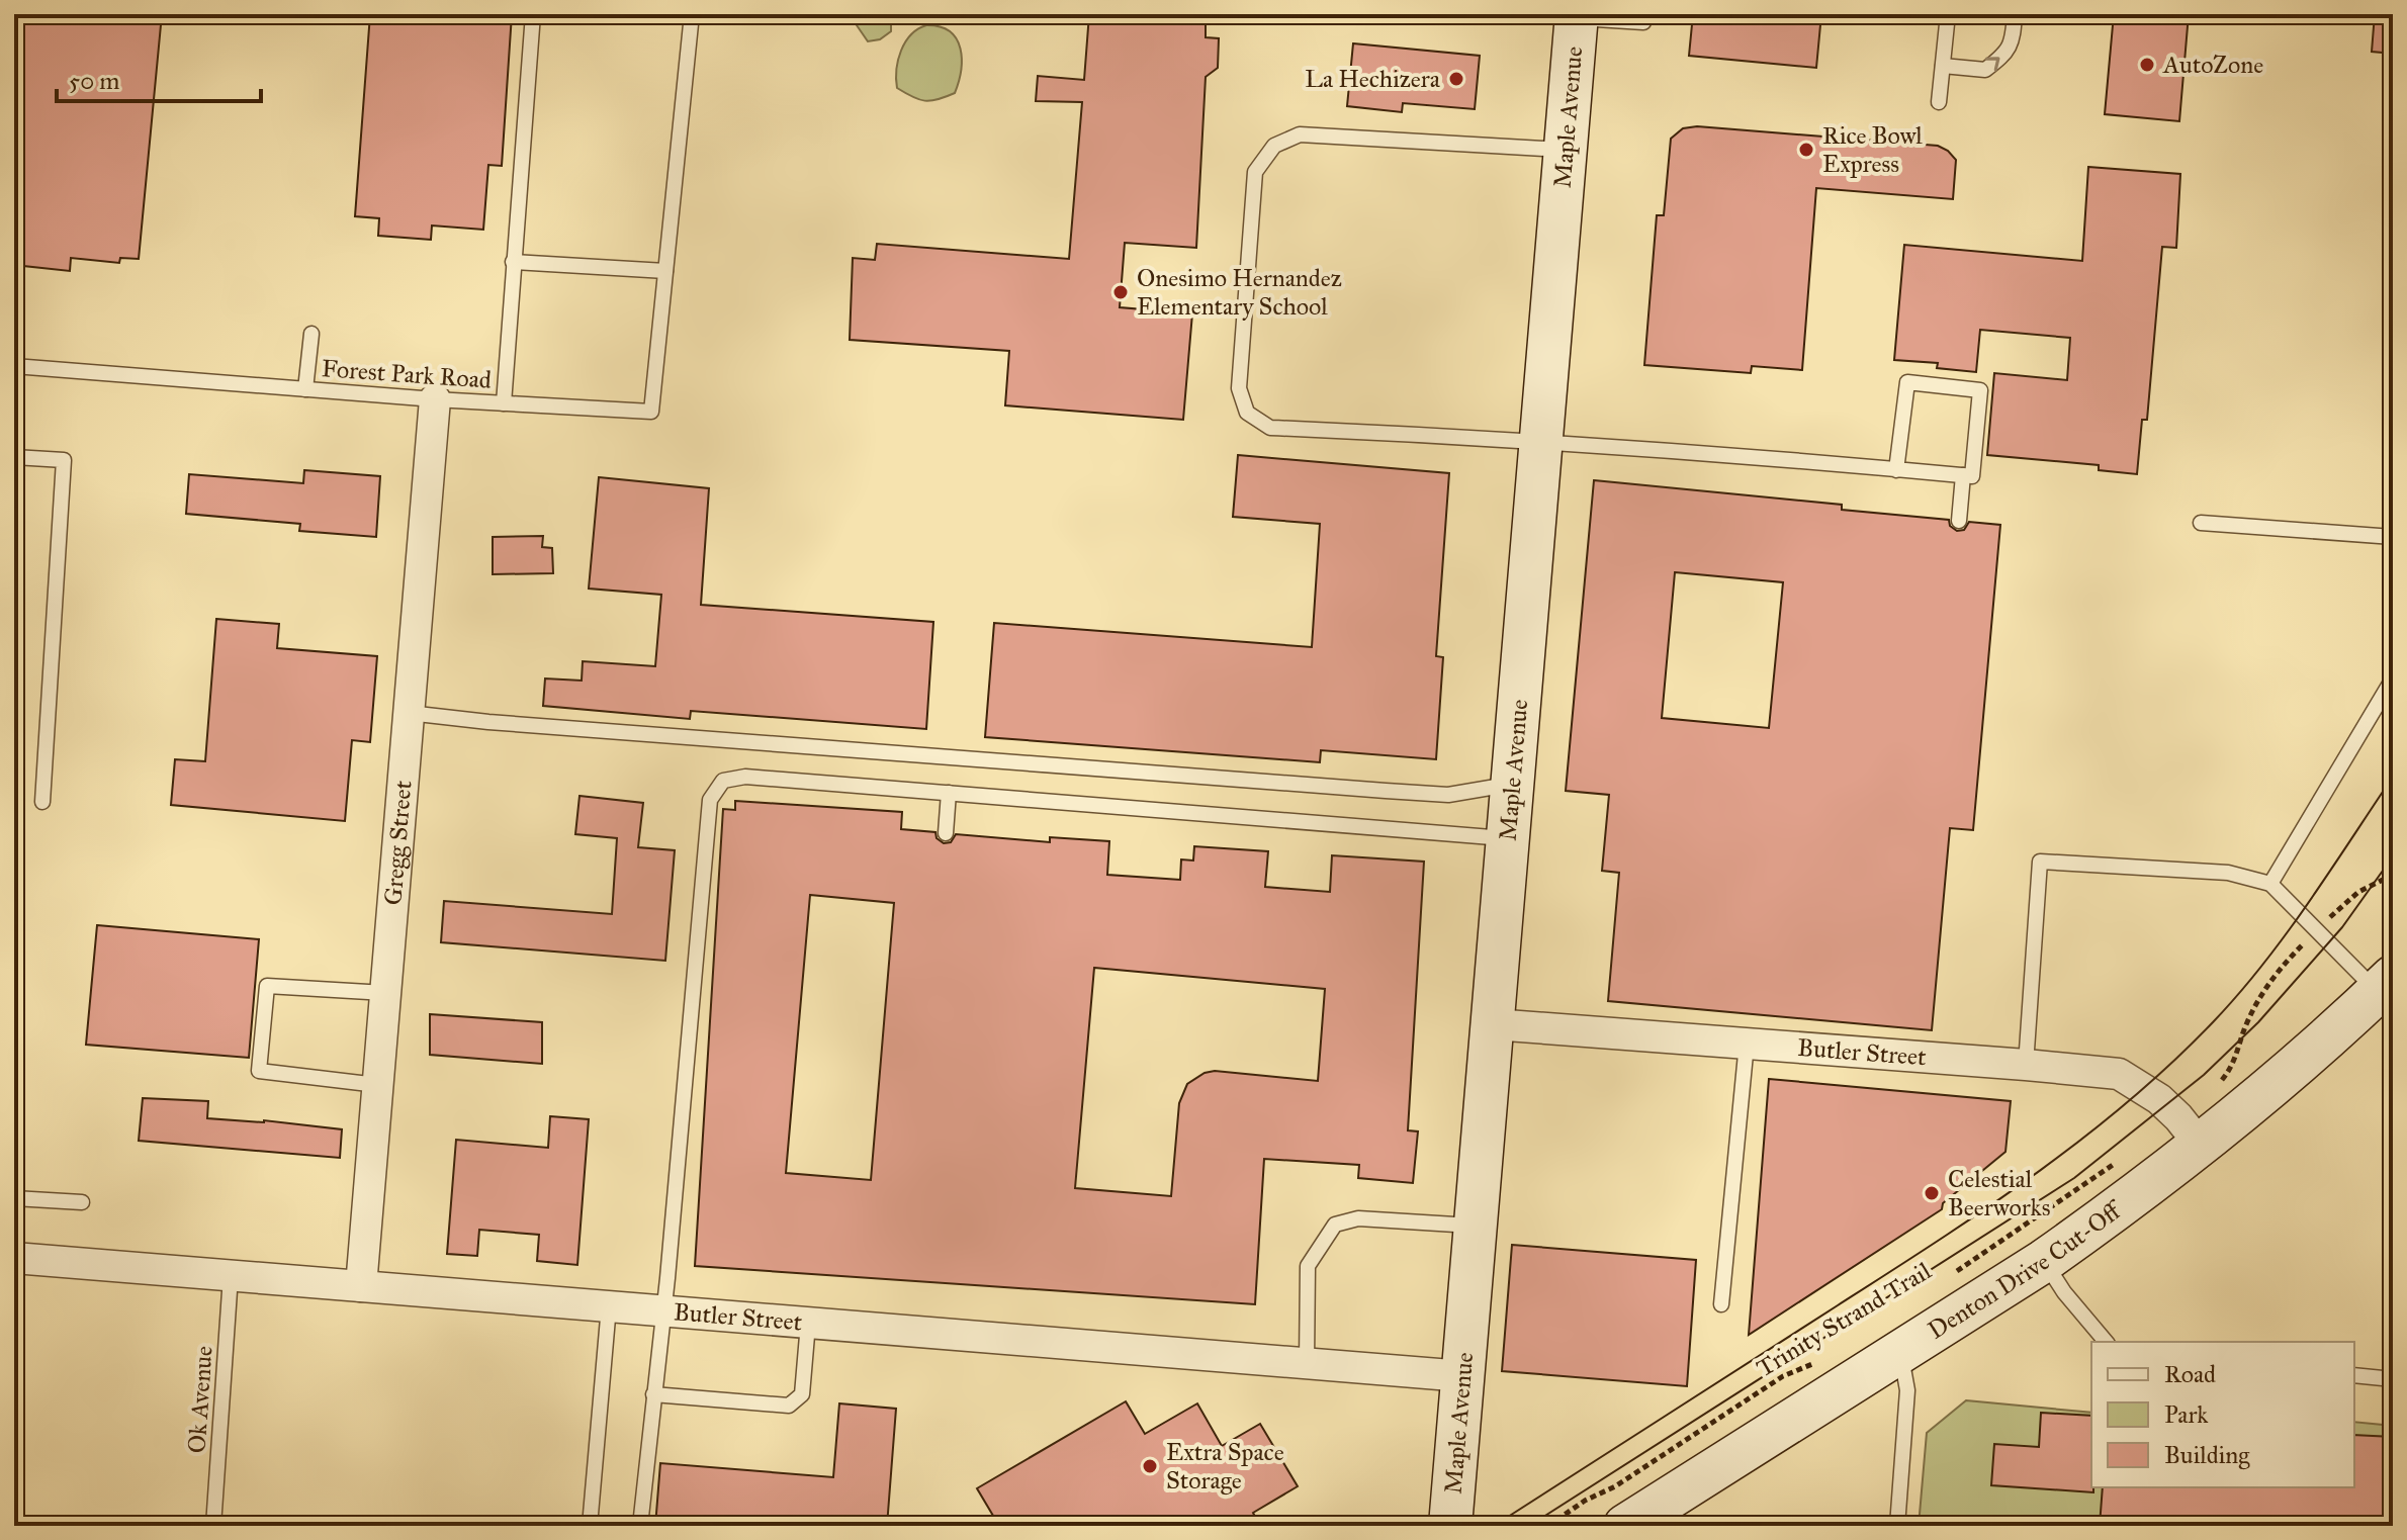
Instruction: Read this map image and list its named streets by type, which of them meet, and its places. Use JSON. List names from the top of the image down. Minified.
{"streets":{"main road":["Maple Avenue","Denton Drive Cut-Off"],"street":["Gregg Street","Butler Street"],"lane":["Forest Park Road","Ok Avenue"],"path":["Trinity Strand Trail"]},"crossings":[["Maple Avenue","Butler Street"],["Forest Park Road","Gregg Street"],["Gregg Street","Butler Street"],["Butler Street","Denton Drive Cut-Off"],["Butler Street","Ok Avenue"]],"places":["AutoZone","La Hechizera","Rice Bowl Express","Onesimo Hernandez Elementary School","Celestial Beerworks","Extra Space Storage"],"legend":["Road","Park","Building"],"scale_bar":"50 m"}
